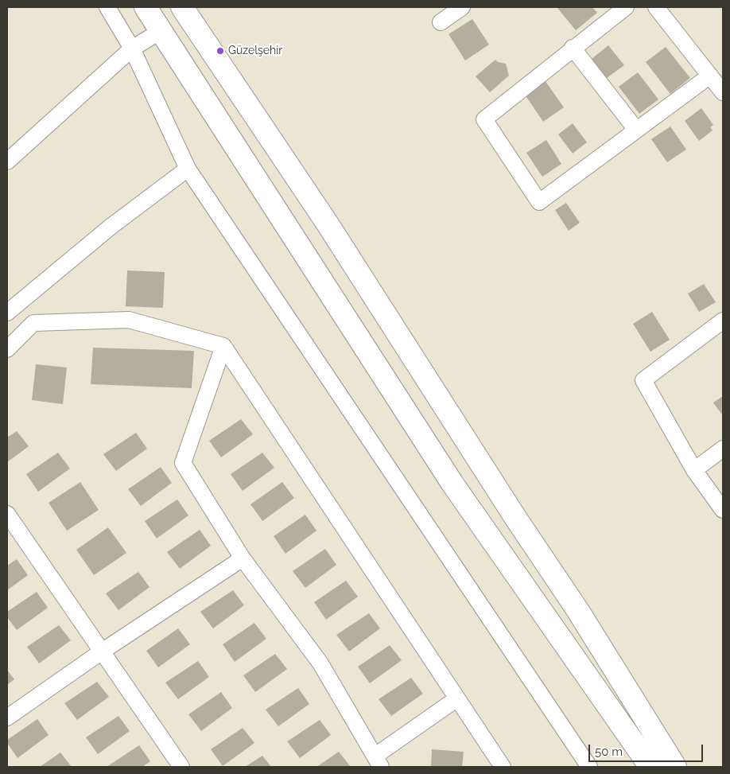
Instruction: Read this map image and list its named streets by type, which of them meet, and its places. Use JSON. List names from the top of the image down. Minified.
{"places":["Güzelşehir"],"scale_bar":"50 m"}
